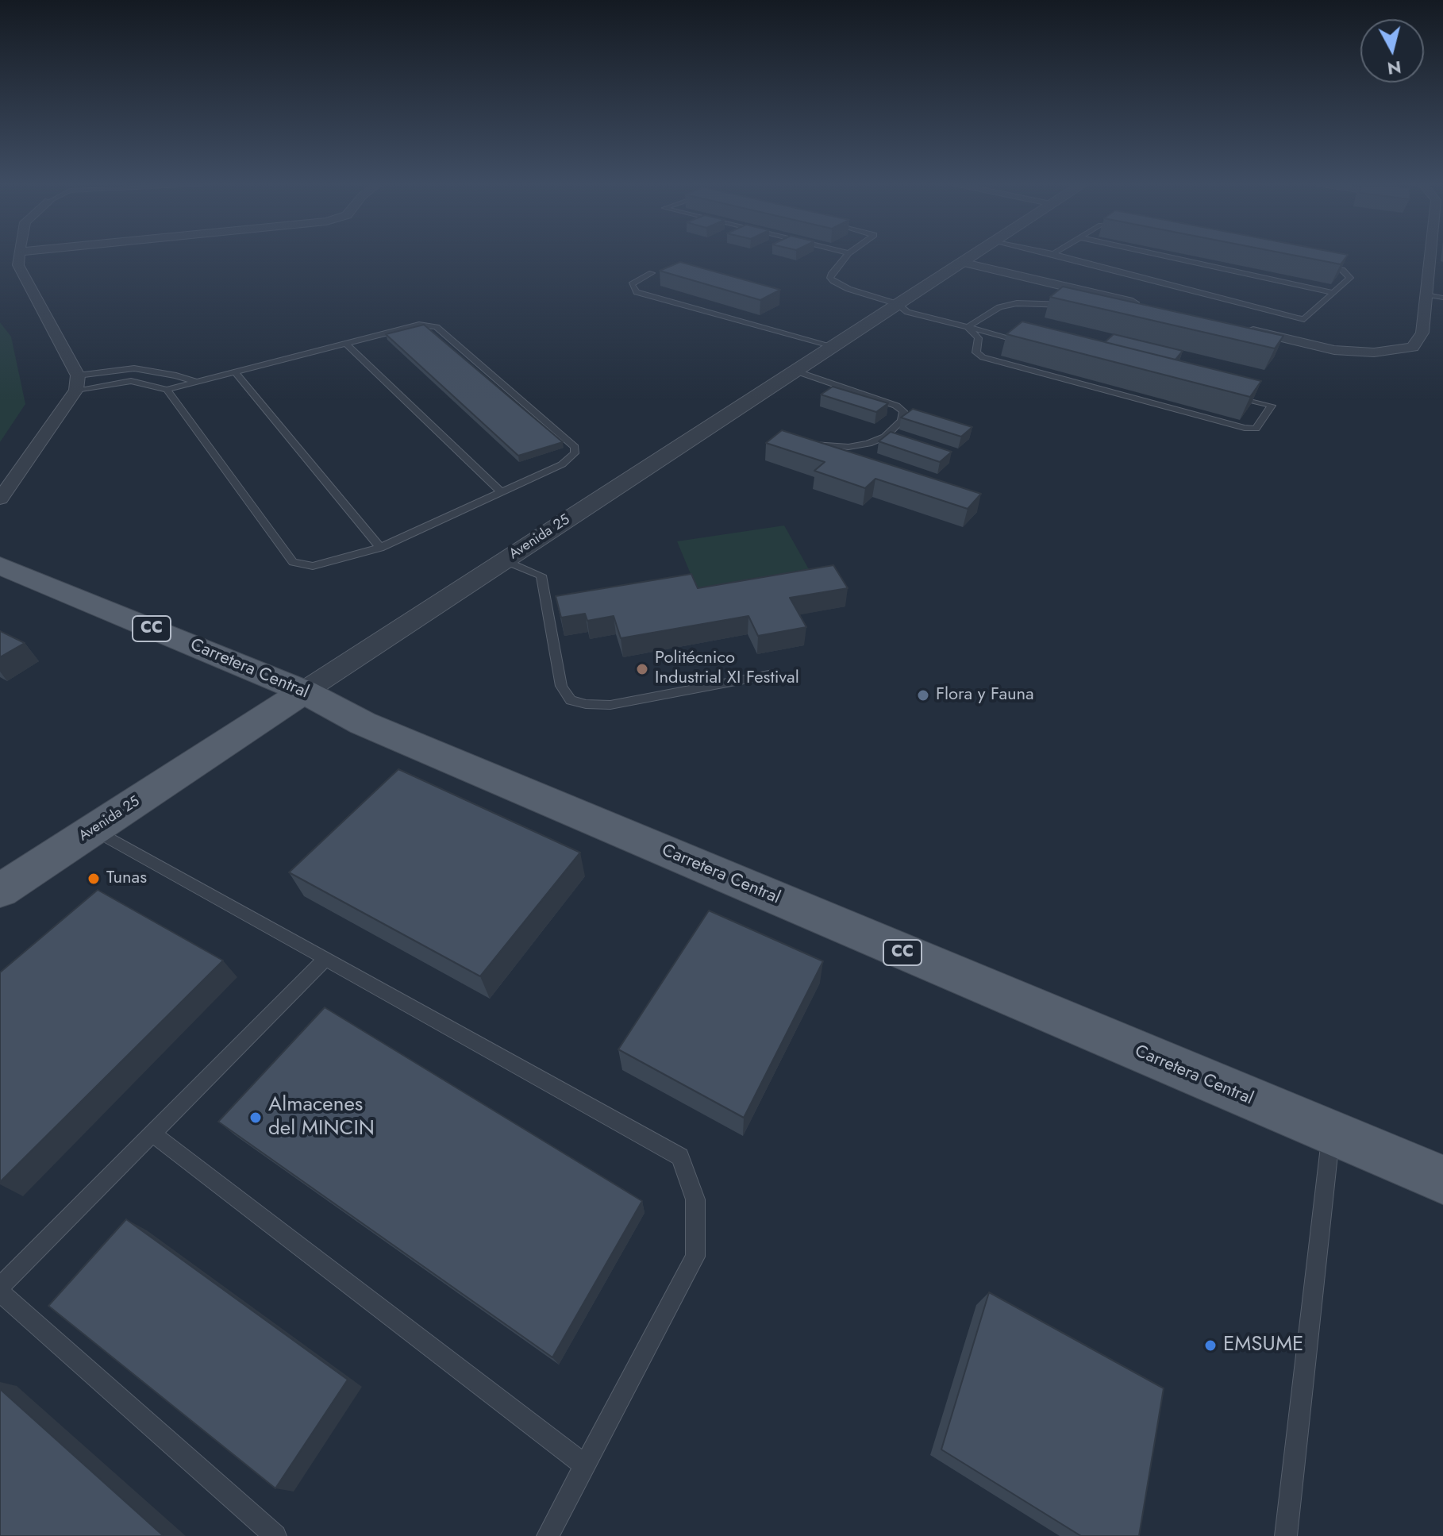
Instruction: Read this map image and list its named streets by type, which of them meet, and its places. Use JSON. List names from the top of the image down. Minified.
{"streets":{"main road":["Avenida 25","CC","Carretera Central"]},"crossings":[["Avenida 25","Carretera Central"]],"places":["Politécnico Industrial XI Festival","Flora y Fauna","Tunas","Almacenes del MINCIN","EMSUME"],"north":"bottom"}
